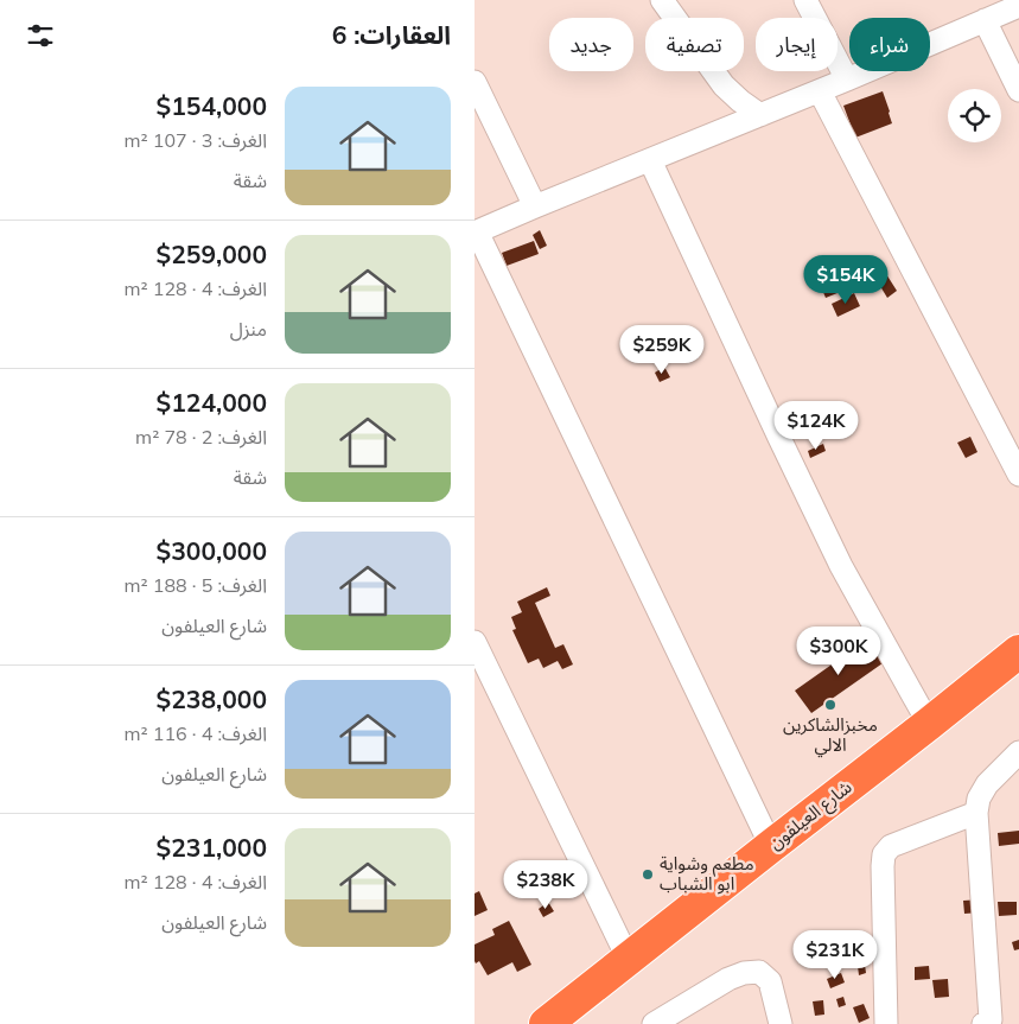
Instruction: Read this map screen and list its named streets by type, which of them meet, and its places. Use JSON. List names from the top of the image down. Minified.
{"streets":{"highway":["شارع العيلفون"]},"places":["مخبزالشاكرين الالي","مطعم وشواية ابو الشباب"],"page":{"heading":"العقارات: 6","chip":["شراء","إيجار","تصفية","جديد"],"list":[{"name":"$154,000","note":"الغرف: 3 · 107 m² · شقة"},{"name":"$259,000","note":"الغرف: 4 · 128 m² · منزل"},{"name":"$124,000","note":"الغرف: 2 · 78 m² · شقة"},{"name":"$300,000","note":"الغرف: 5 · 188 m² · شارع العيلفون"},{"name":"$238,000","note":"الغرف: 4 · 116 m² · شارع العيلفون"},{"name":"$231,000","note":"الغرف: 4 · 128 m² · شارع العيلفون"}],"price":["$154K","$259K","$124K","$300K","$238K","$231K"]}}
